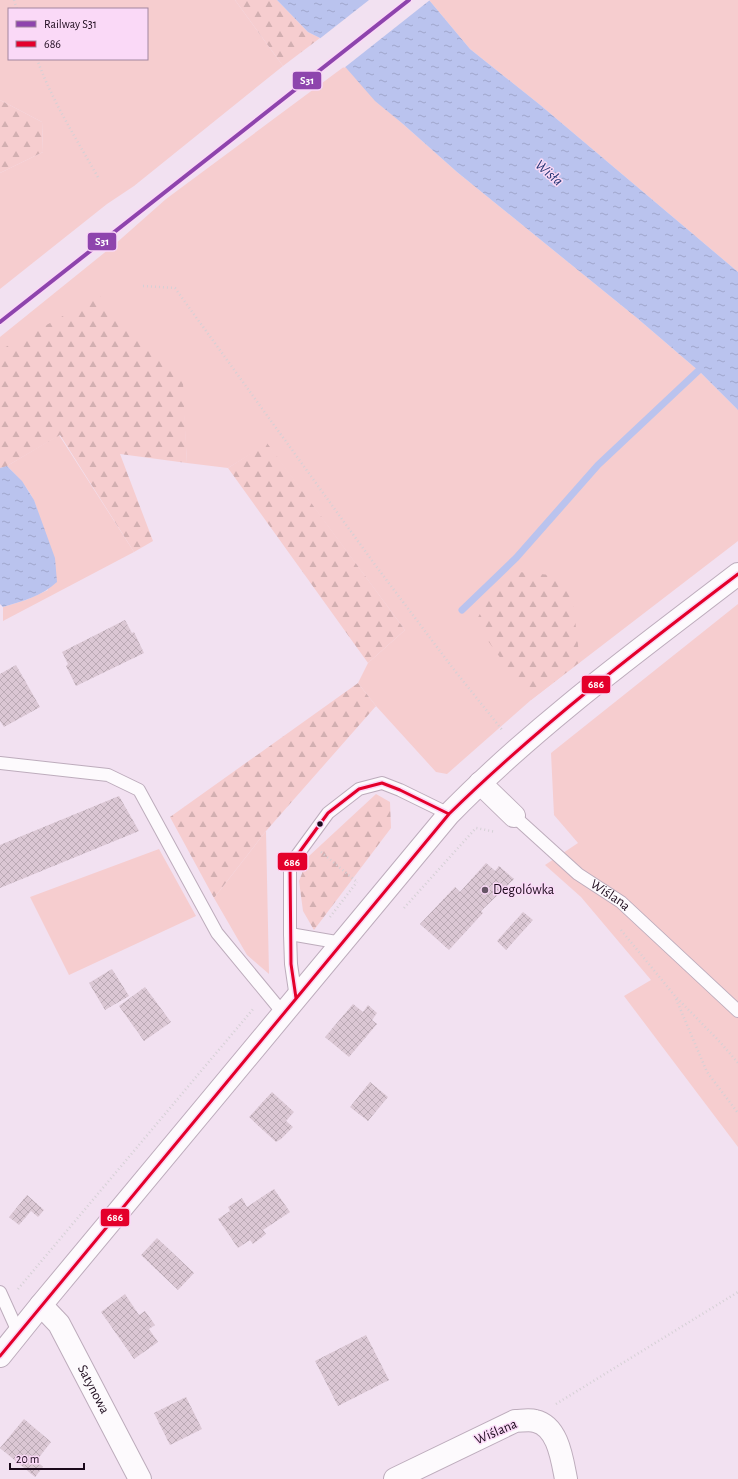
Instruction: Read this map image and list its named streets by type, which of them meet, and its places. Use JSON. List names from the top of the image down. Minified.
{"streets":{"main road":["Wiślana","Satynowa"]},"water":["Wisła"],"places":["Degolówka"],"lines":["rail line S31","transit line 686"],"legend":["Railway S31","686"],"scale_bar":"20 m"}
